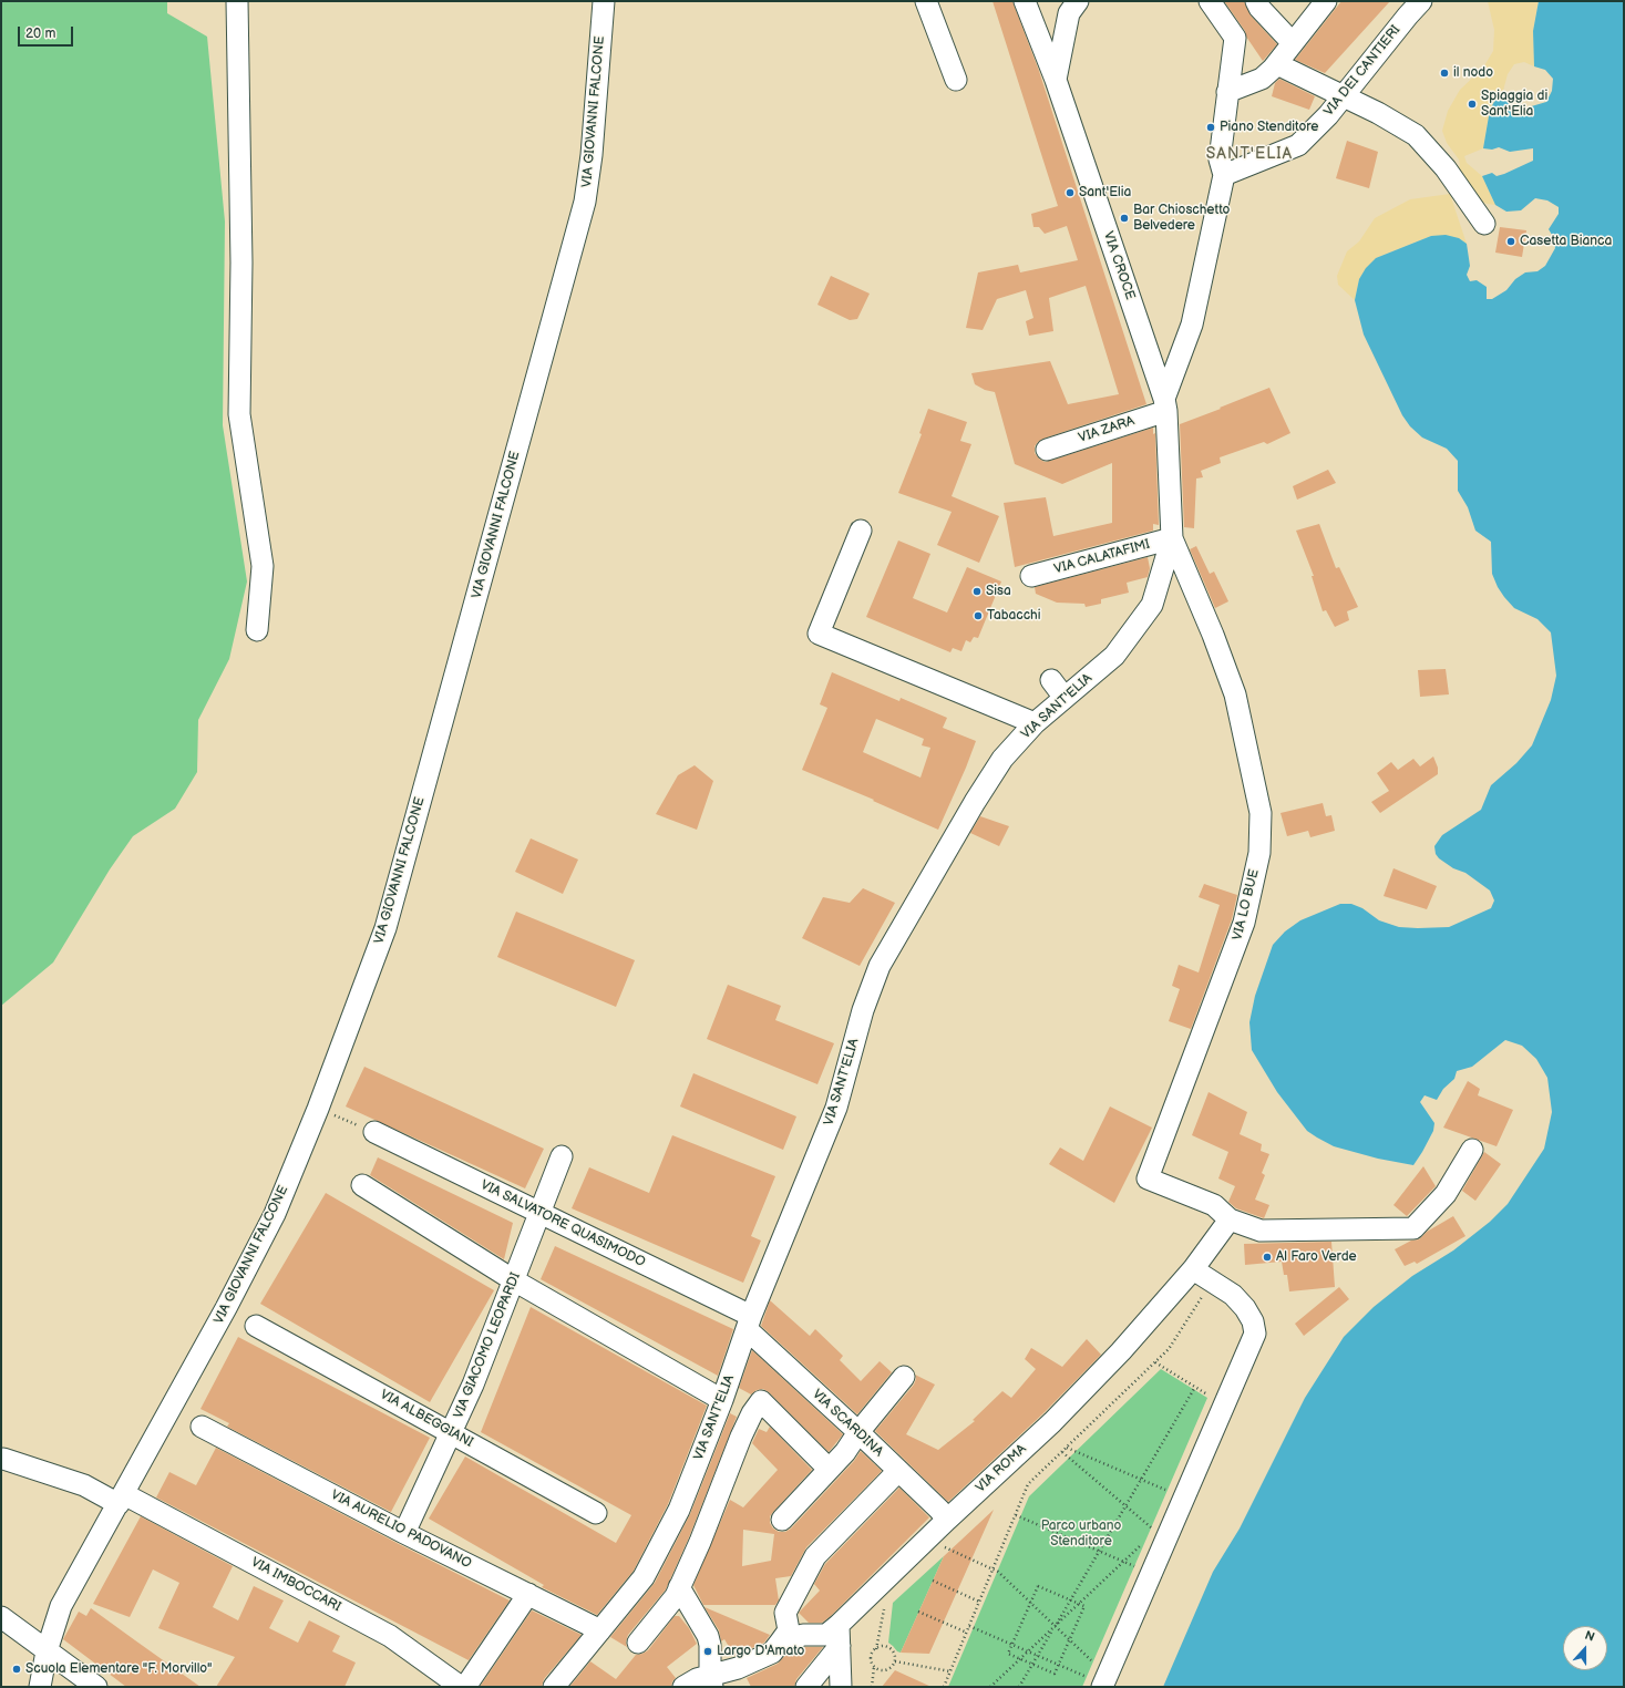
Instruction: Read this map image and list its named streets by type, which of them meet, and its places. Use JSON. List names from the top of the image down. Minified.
{"streets":{"street":["VIA DEI CANTIERI","VIA GIOVANNI FALCONE","VIA CROCE","VIA ZARA","VIA CALATAFIMI","VIA SANT'ELIA","VIA LO BUE","VIA SALVATORE QUASIMODO","VIA GIACOMO LEOPARDI","VIA ALBEGGIANI","VIA SCARDINA","VIA ROMA","VIA AURELIO PADOVANO","VIA IMBOCCARI"]},"crossings":[["VIA GIOVANNI FALCONE","VIA IMBOCCARI"],["VIA CROCE","VIA ZARA"],["VIA CROCE","VIA CALATAFIMI"],["VIA CROCE","VIA SANT'ELIA"],["VIA CROCE","VIA LO BUE"],["VIA CALATAFIMI","VIA SANT'ELIA"],["VIA CALATAFIMI","VIA LO BUE"],["VIA SANT'ELIA","VIA LO BUE"],["VIA SANT'ELIA","VIA SALVATORE QUASIMODO"],["VIA SANT'ELIA","VIA SCARDINA"],["VIA SANT'ELIA","VIA AURELIO PADOVANO"],["VIA LO BUE","VIA ROMA"],["VIA SALVATORE QUASIMODO","VIA GIACOMO LEOPARDI"],["VIA SALVATORE QUASIMODO","VIA SCARDINA"],["VIA GIACOMO LEOPARDI","VIA ALBEGGIANI"],["VIA GIACOMO LEOPARDI","VIA AURELIO PADOVANO"],["VIA SCARDINA","VIA ROMA"]],"districts":["SANT'ELIA"],"parks":["Parco urbano Stenditore"],"places":["il nodo","Spiaggia di Sant'Elia","Piano Stenditore","Sant'Elia","Bar Chioschetto Belvedere","Casetta Bianca","Sisa","Tabacchi","Al Faro Verde","Largo D'Amato","Scuola Elementare \"F. Morvillo\""],"scale_bar":"20 m","north":"top"}
